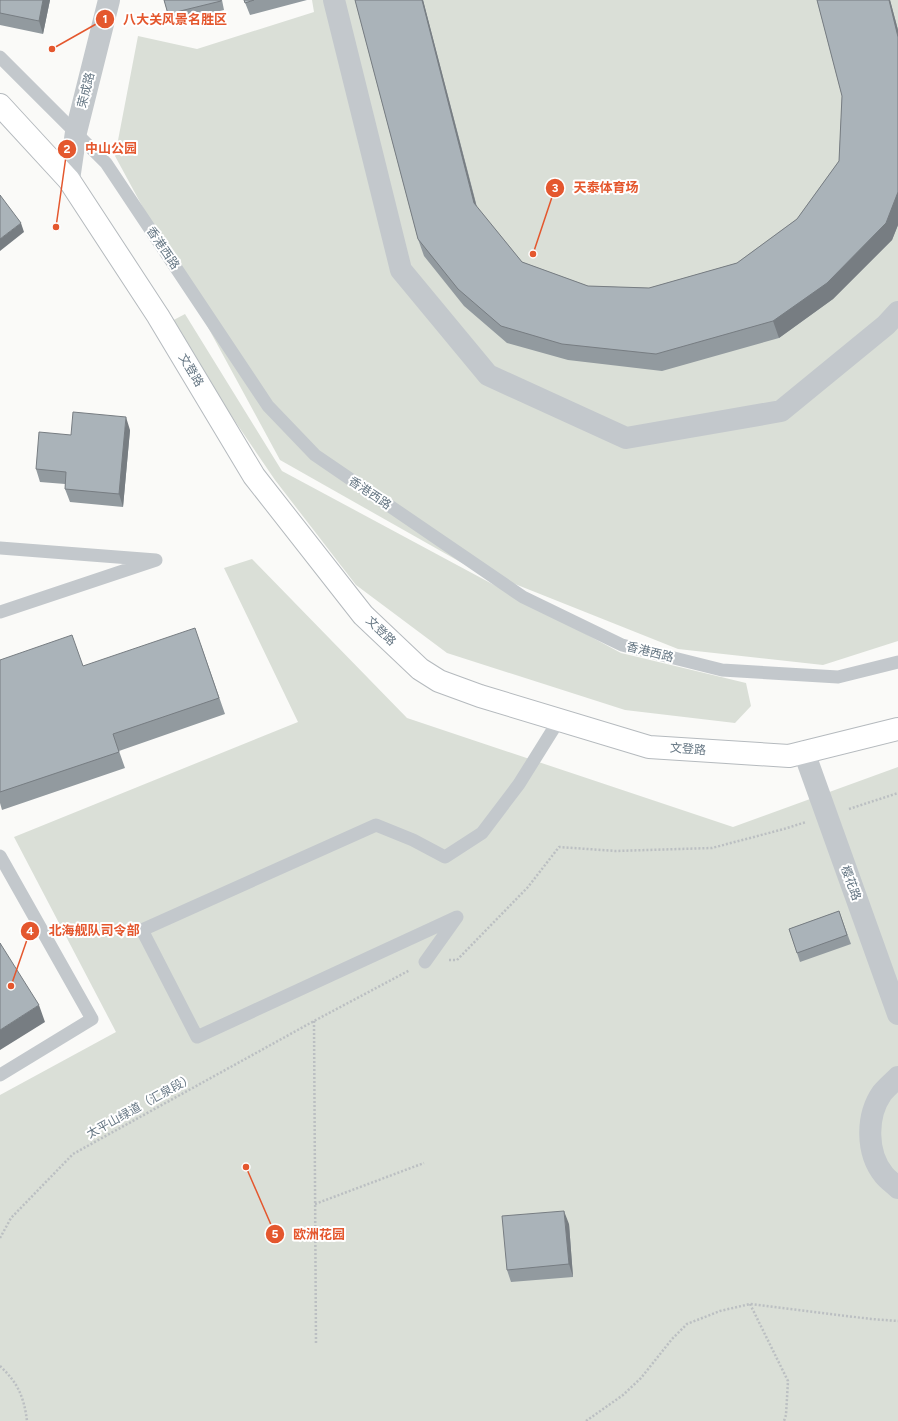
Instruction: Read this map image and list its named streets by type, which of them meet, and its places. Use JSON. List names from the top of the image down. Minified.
{"streets":{"main road":["文登路"],"street":["荣成路","樱花路"],"lane":["香港西路"],"path":["太平山绿道（汇泉段）"]},"crossings":[["荣成路","香港西路"],["荣成路","文登路"],["文登路","樱花路"]],"places":["八大关风景名胜区","中山公园","天泰体育场","北海舰队司令部","欧洲花园"]}
